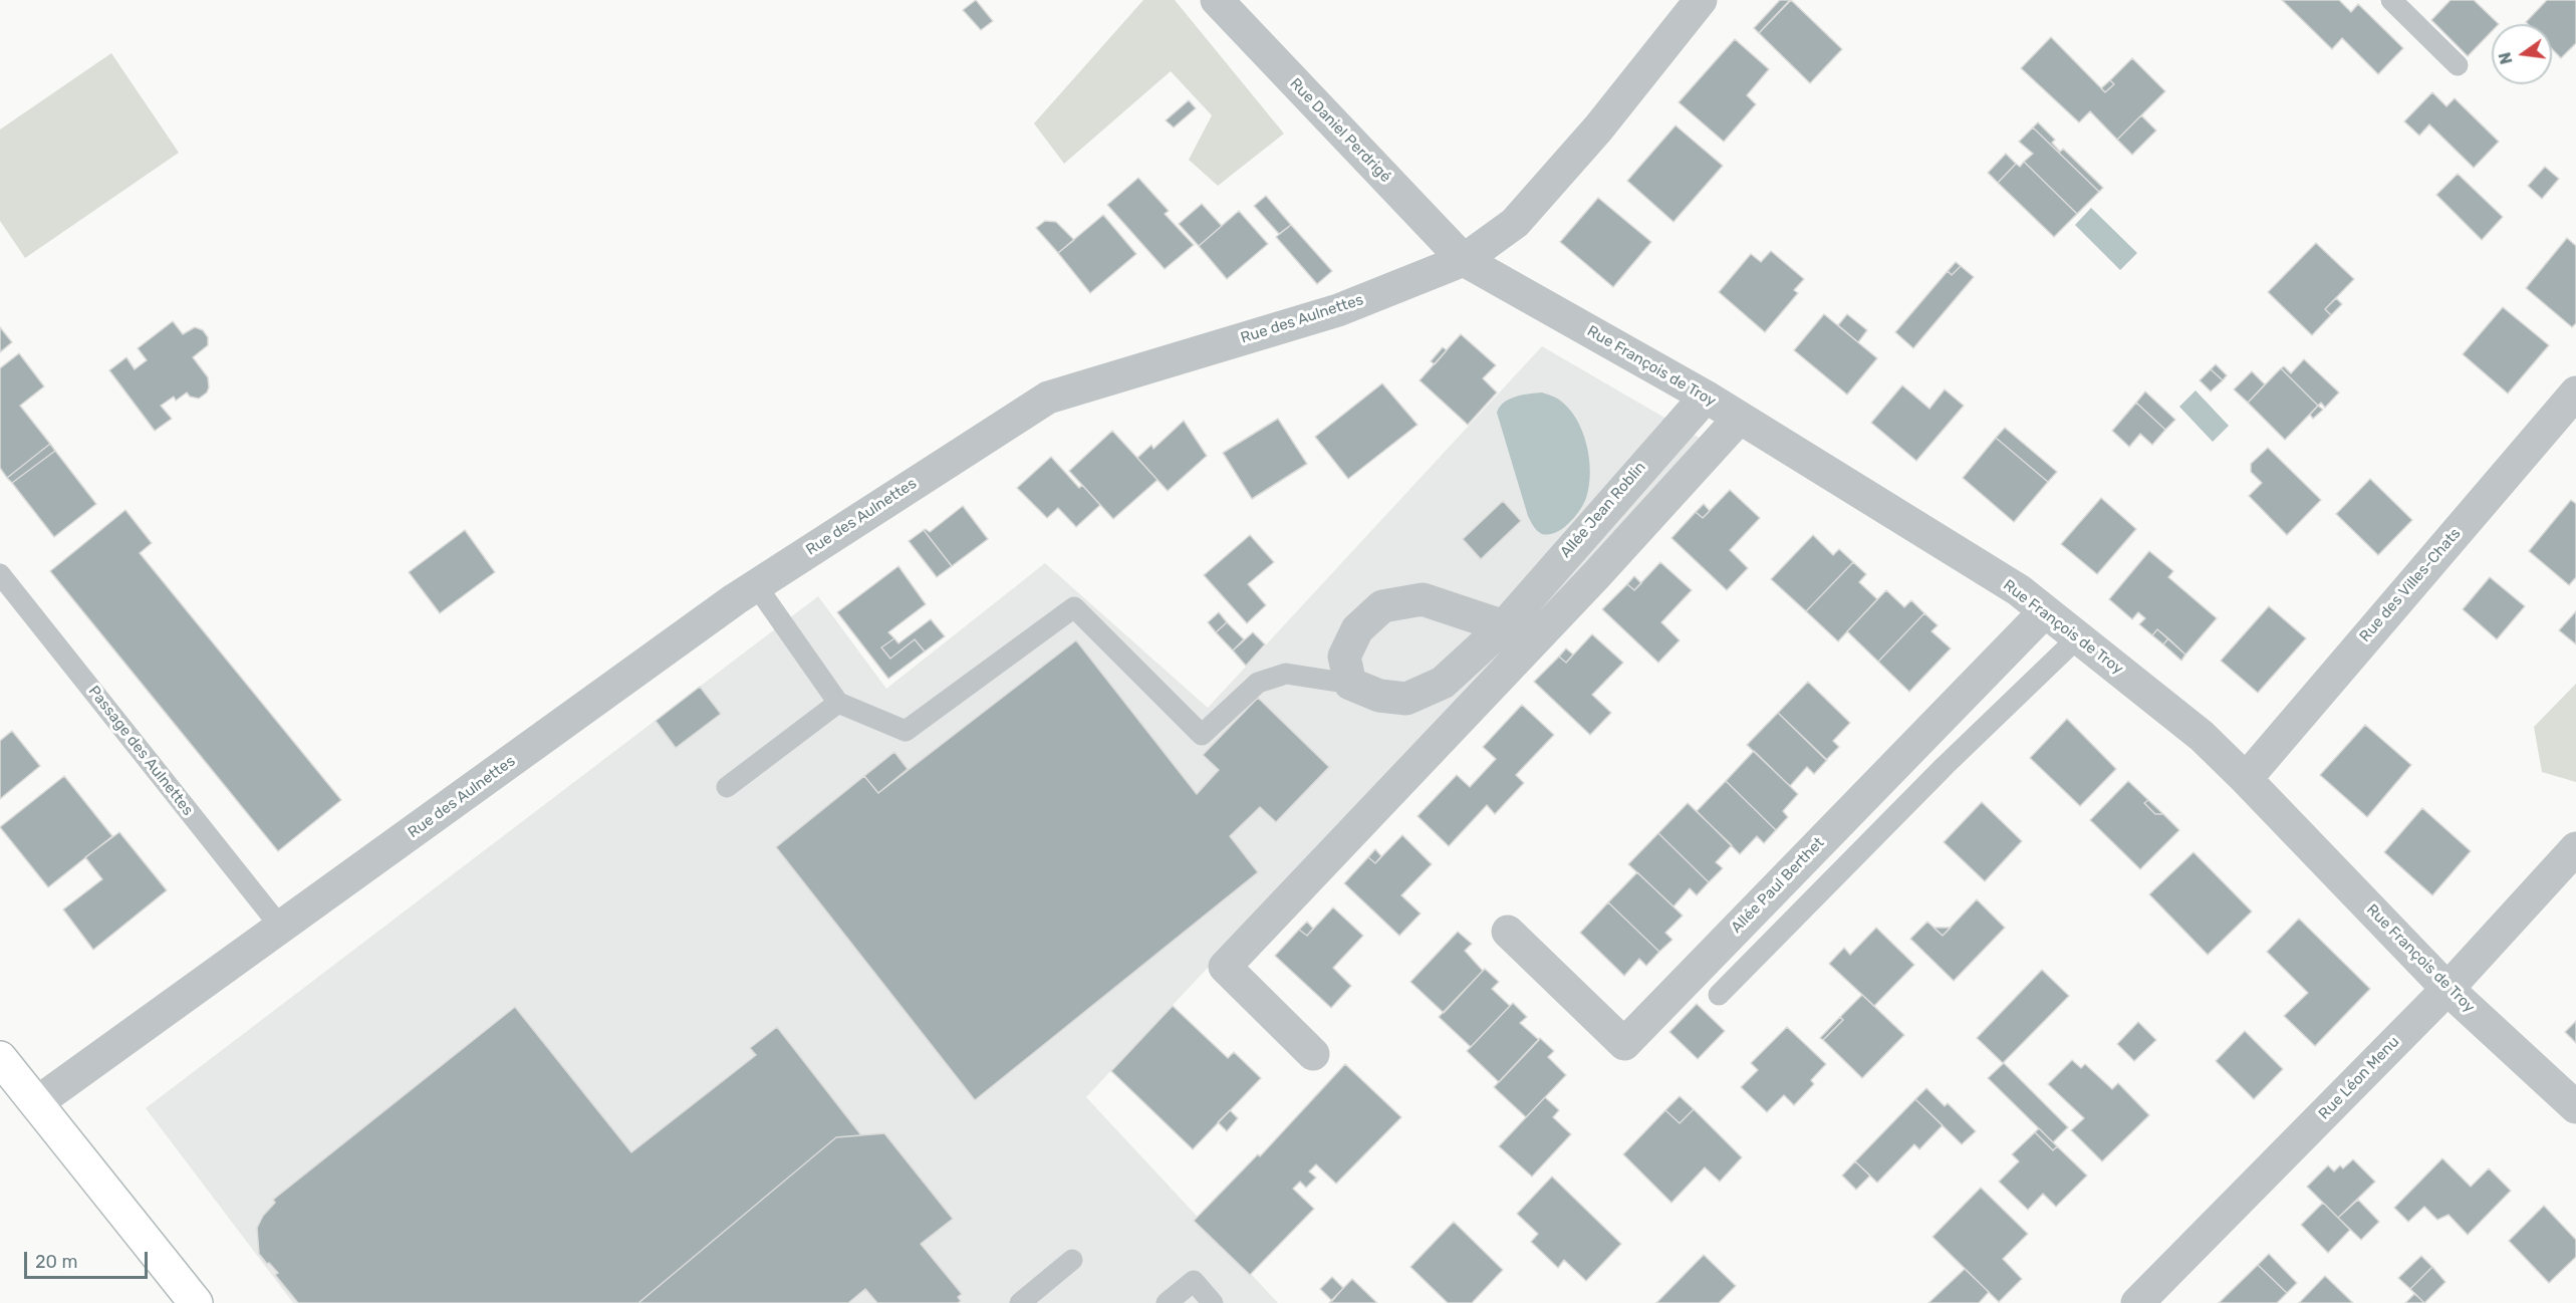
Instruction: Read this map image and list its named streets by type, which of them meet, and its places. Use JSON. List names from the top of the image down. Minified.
{"streets":{"street":["Rue Daniel Perdrigé","Rue des Aulnettes","Rue François de Troy","Allée Jean Roblin","Rue des Villes-Chats","Allée Paul Berthet","Rue Léon Menu"],"lane":["Passage des Aulnettes"]},"crossings":[["Rue Daniel Perdrigé","Rue des Aulnettes"],["Rue Daniel Perdrigé","Rue François de Troy"],["Rue des Aulnettes","Rue François de Troy"],["Rue des Aulnettes","Passage des Aulnettes"],["Rue François de Troy","Allée Jean Roblin"],["Rue François de Troy","Rue des Villes-Chats"],["Rue François de Troy","Allée Paul Berthet"],["Rue François de Troy","Rue Léon Menu"]],"scale_bar":"20 m","north":"left"}
